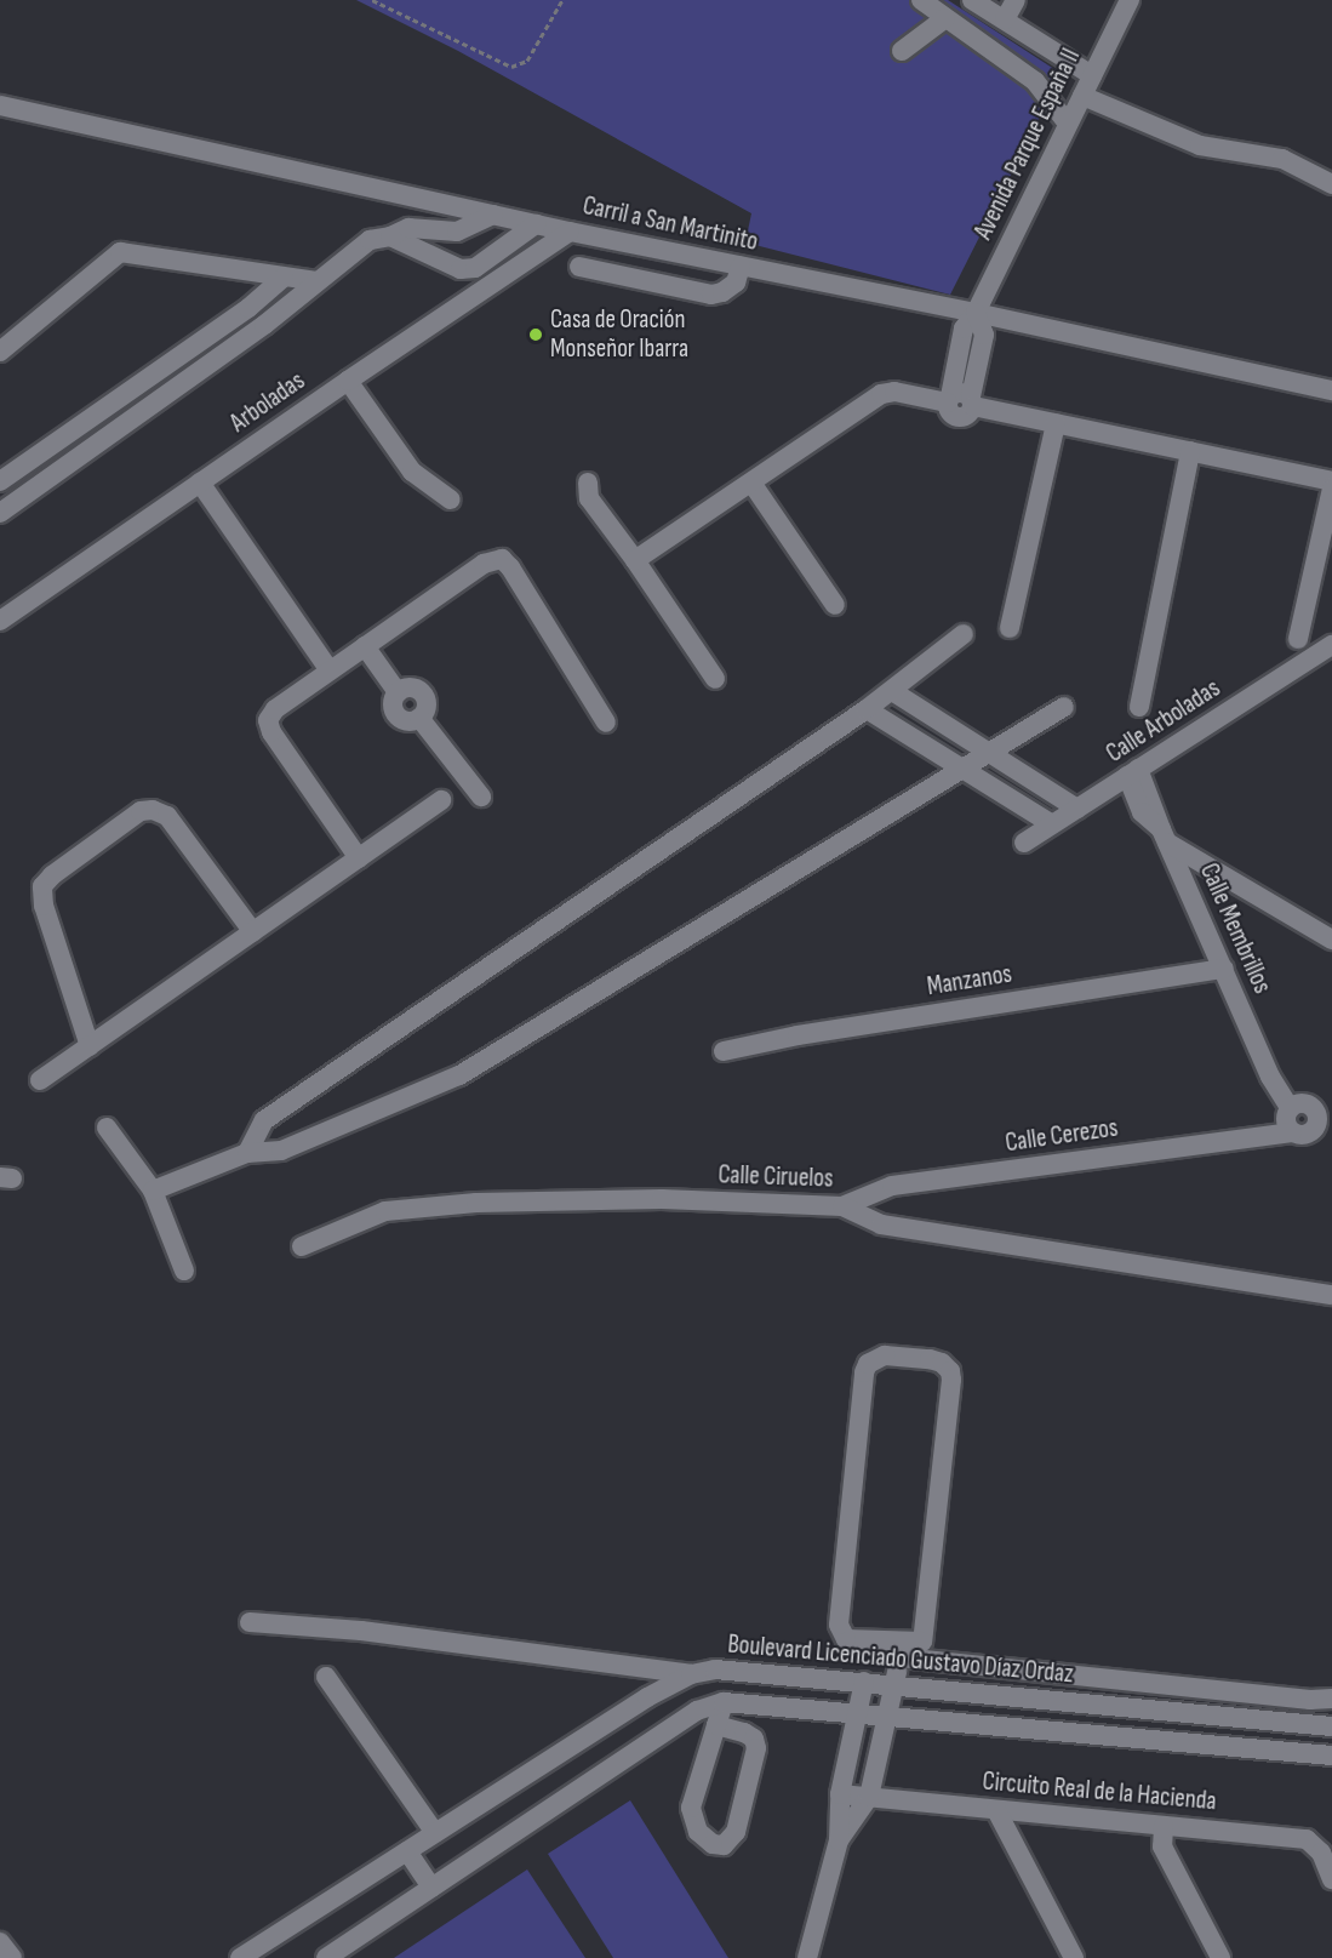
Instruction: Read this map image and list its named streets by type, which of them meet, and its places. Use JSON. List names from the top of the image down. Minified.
{"streets":{"street":["Avenida Parque España II","Carril a San Martinito","Arboladas","Calle Arboladas","Calle Membrillos","Manzanos","Calle Cerezos","Calle Ciruelos","Boulevard Licenciado Gustavo Díaz Ordaz","Circuito Real de la Hacienda"]},"crossings":[["Avenida Parque España II","Carril a San Martinito"],["Carril a San Martinito","Arboladas"],["Calle Arboladas","Calle Membrillos"],["Calle Membrillos","Manzanos"],["Calle Membrillos","Calle Cerezos"],["Calle Cerezos","Calle Ciruelos"]],"places":["Casa de Oración Monseñor Ibarra"]}
